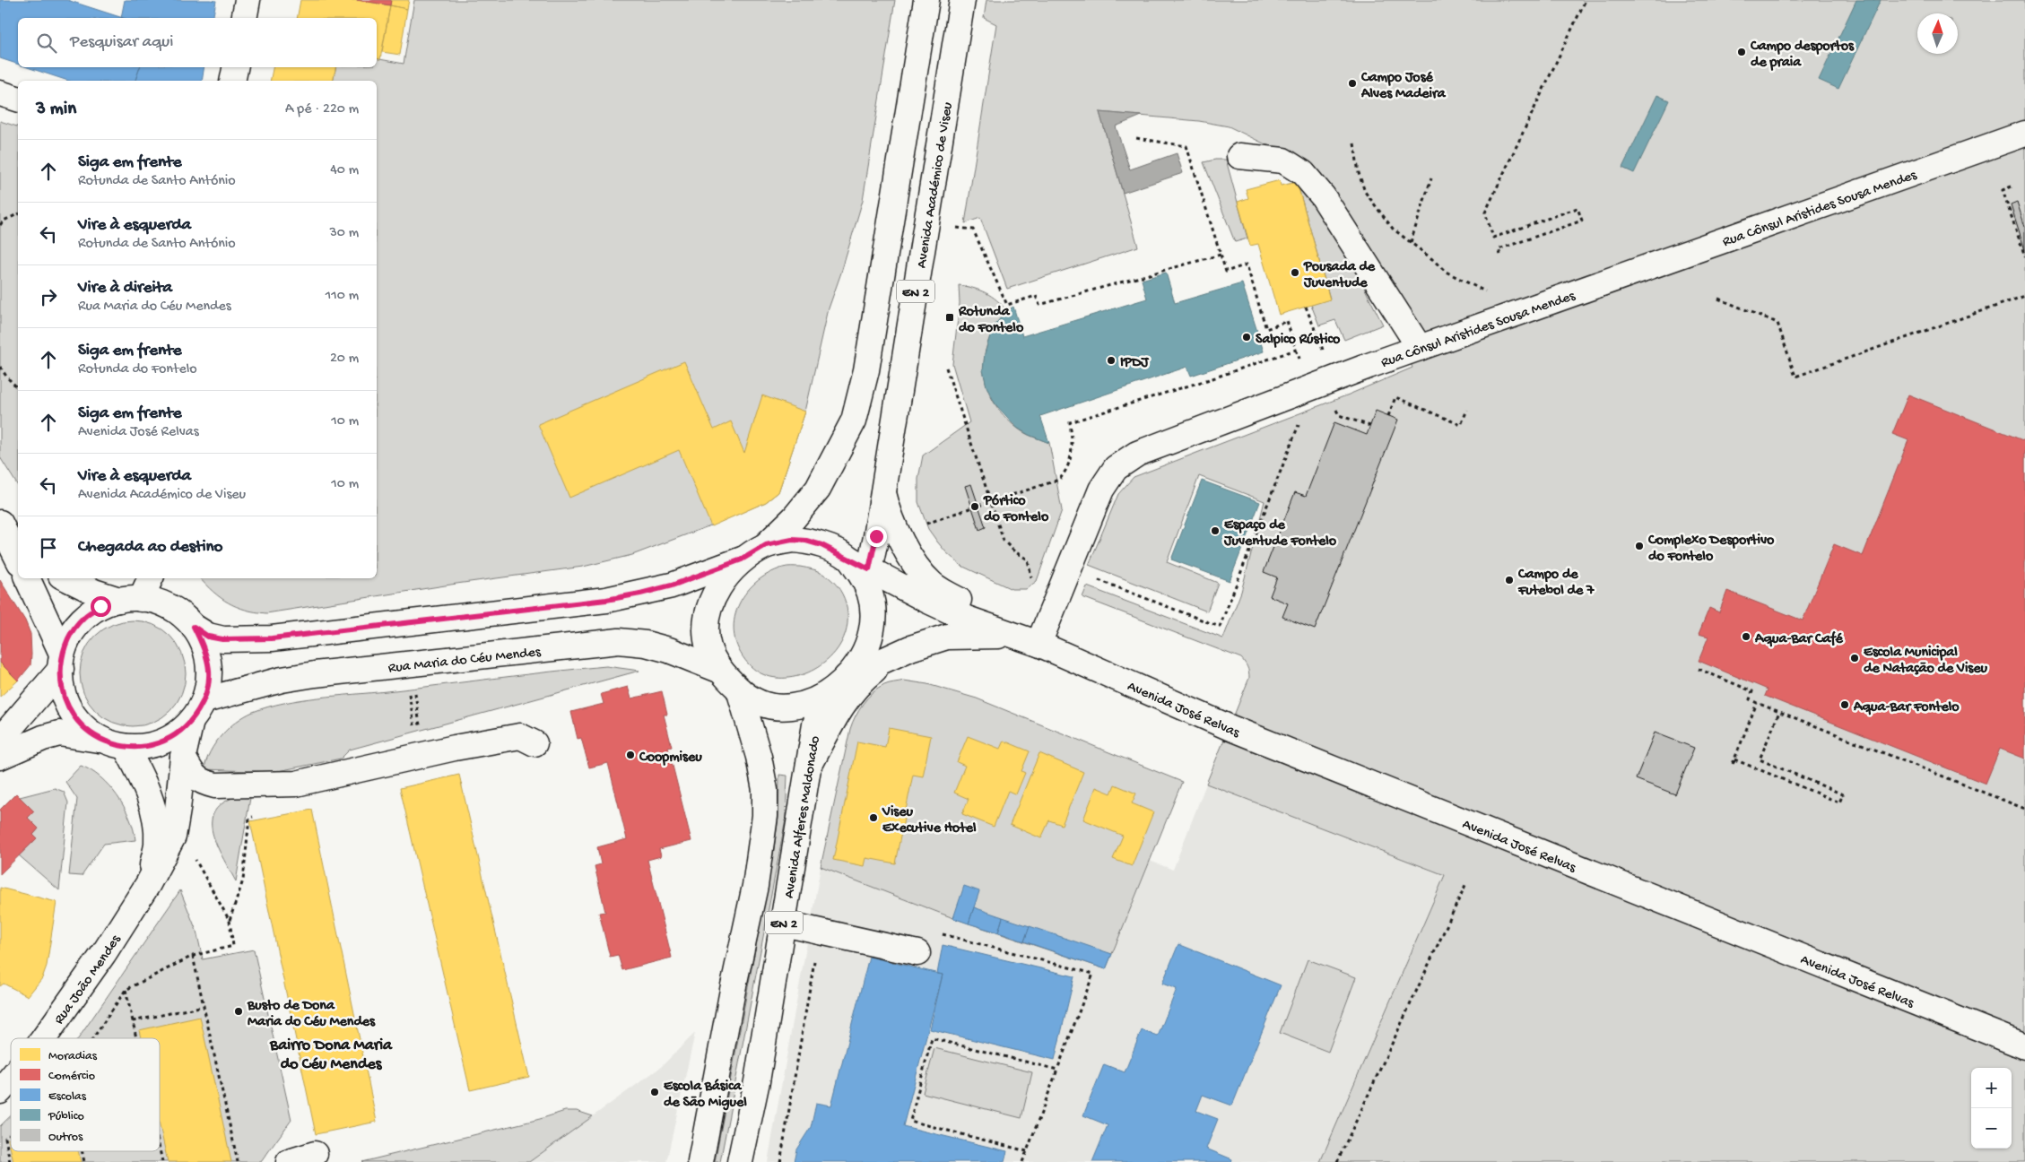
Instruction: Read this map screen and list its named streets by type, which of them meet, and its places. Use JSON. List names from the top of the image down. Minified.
{"streets":{"main road":["Avenida Académico de Viseu","Rua Cônsul Aristides Sousa Mendes","EN 2","Rua Maria do Céu Mendes","Avenida José Relvas","Avenida Alferes Maldonado","Rua João Mendes"]},"crossings":[["Avenida Académico de Viseu","EN 2"],["Avenida Académico de Viseu","Avenida José Relvas"],["Rua Cônsul Aristides Sousa Mendes","Avenida José Relvas"],["EN 2","Rua Maria do Céu Mendes"],["EN 2","Avenida José Relvas"],["EN 2","Avenida Alferes Maldonado"],["Rua Maria do Céu Mendes","Rua João Mendes"],["Avenida José Relvas","Avenida Alferes Maldonado"]],"districts":["Bairro Dona Maria do Céu Mendes"],"places":{"other":["Campo desportos de praia","Campo José Alves Madeira","Pousada de Juventude","Salpico Rústico","IPDJ","Pórtico do Fontelo","Espaço de Juventude Fontelo","Complexo Desportivo do Fontelo","Campo de Futebol de 7","Aqua-Bar Café","Escola Municipal de Natação de Viseu","Aqua-Bar Fontelo","Coopmiseu","Viseu Executive Hotel","Busto de Dona Maria do Céu Mendes","Escola Básica de São Miguel"],"transit":["Rotunda do Fontelo"]},"legend":["Moradias","Comércio","Escolas","Público","Outros"],"north":"top","page":{"search":"Pesquisar aqui","heading":["3 min","A pé · 220 m"],"list":[["Siga em frente","Rotunda de Santo António","40 m"],["Vire à esquerda","Rotunda de Santo António","30 m"],["Vire à direita","Rua Maria do Céu Mendes","110 m"],["Siga em frente","Rotunda do Fontelo","20 m"],["Siga em frente","Avenida José Relvas","10 m"],["Vire à esquerda","Avenida Académico de Viseu","10 m"],"Chegada ao destino"],"map_buttons":["+","−"]}}
